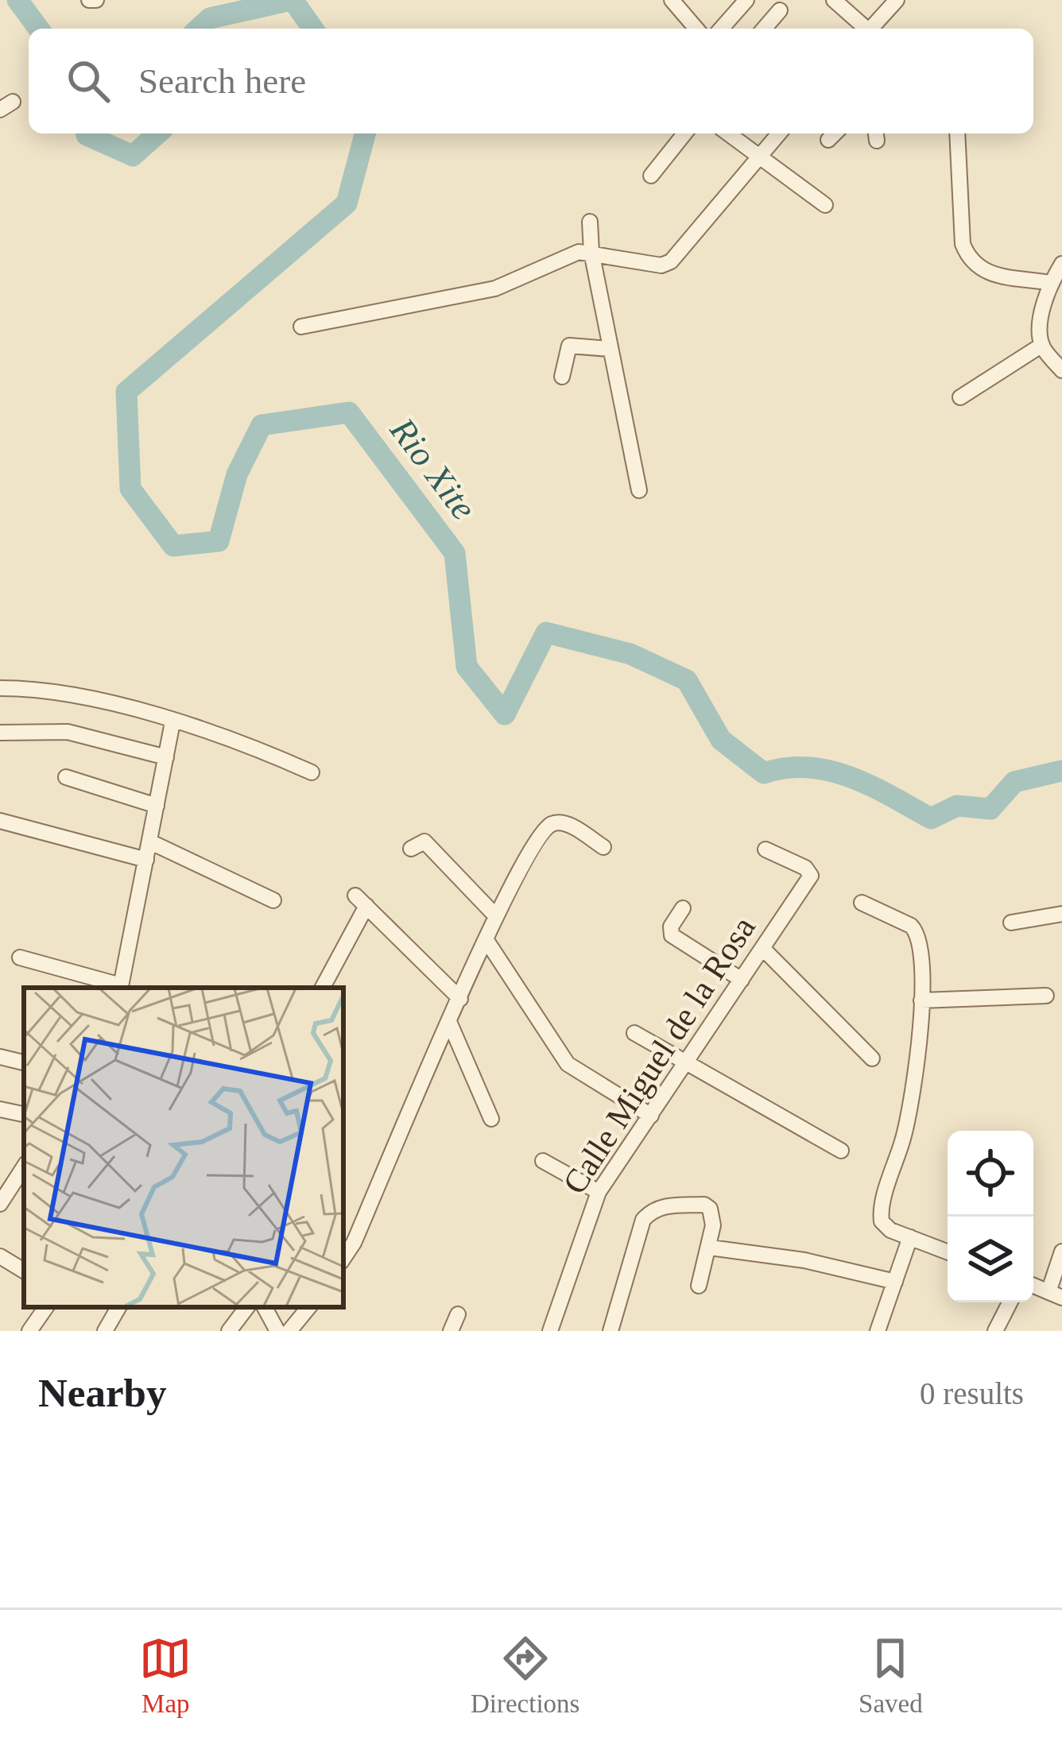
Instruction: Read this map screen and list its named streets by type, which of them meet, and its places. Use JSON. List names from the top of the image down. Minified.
{"streets":{"street":["Calle Miguel de la Rosa"]},"water":["Rio Xite"],"page":{"search":"Search here","heading":["Nearby","0 results"],"nav":["Map","Directions","Saved"]}}
